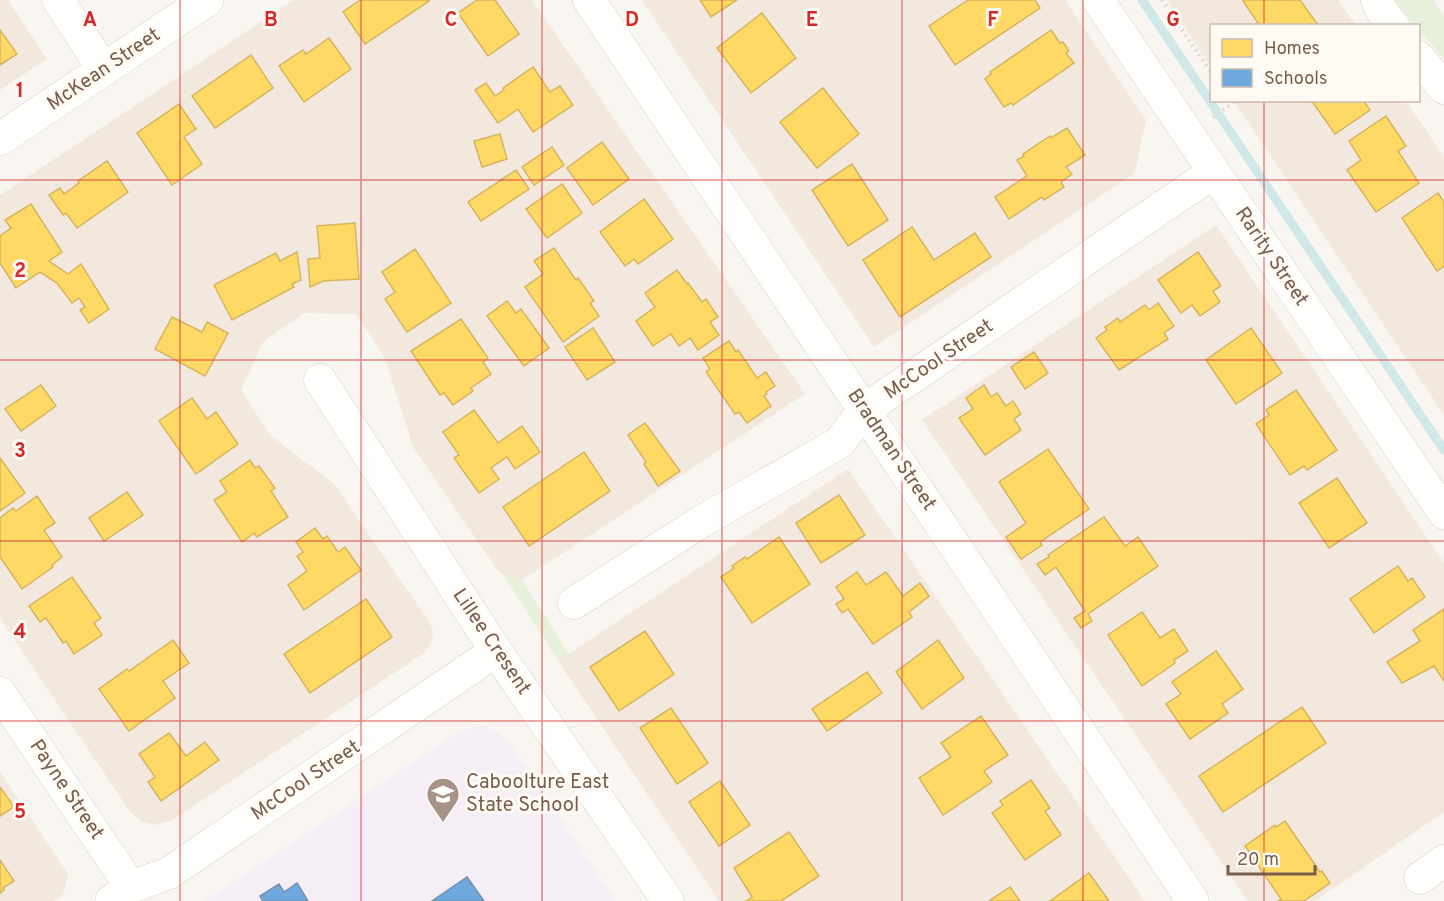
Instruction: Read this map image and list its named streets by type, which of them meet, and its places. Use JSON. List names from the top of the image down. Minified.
{"streets":{"main road":["McKean Street"],"street":["Rarity Street","McCool Street","Bradman Street","Lillee Cresent","Payne Street"]},"crossings":[["Rarity Street","McCool Street"],["McCool Street","Bradman Street"],["McCool Street","Lillee Cresent"],["McCool Street","Payne Street"]],"places":{"school or university":["Caboolture East State School"]},"legend":["Homes","Schools"],"scale_bar":"20 m","grid":{"columns":["A","B","C","D","E","F","G"],"rows":["1","2","3","4","5"]}}
